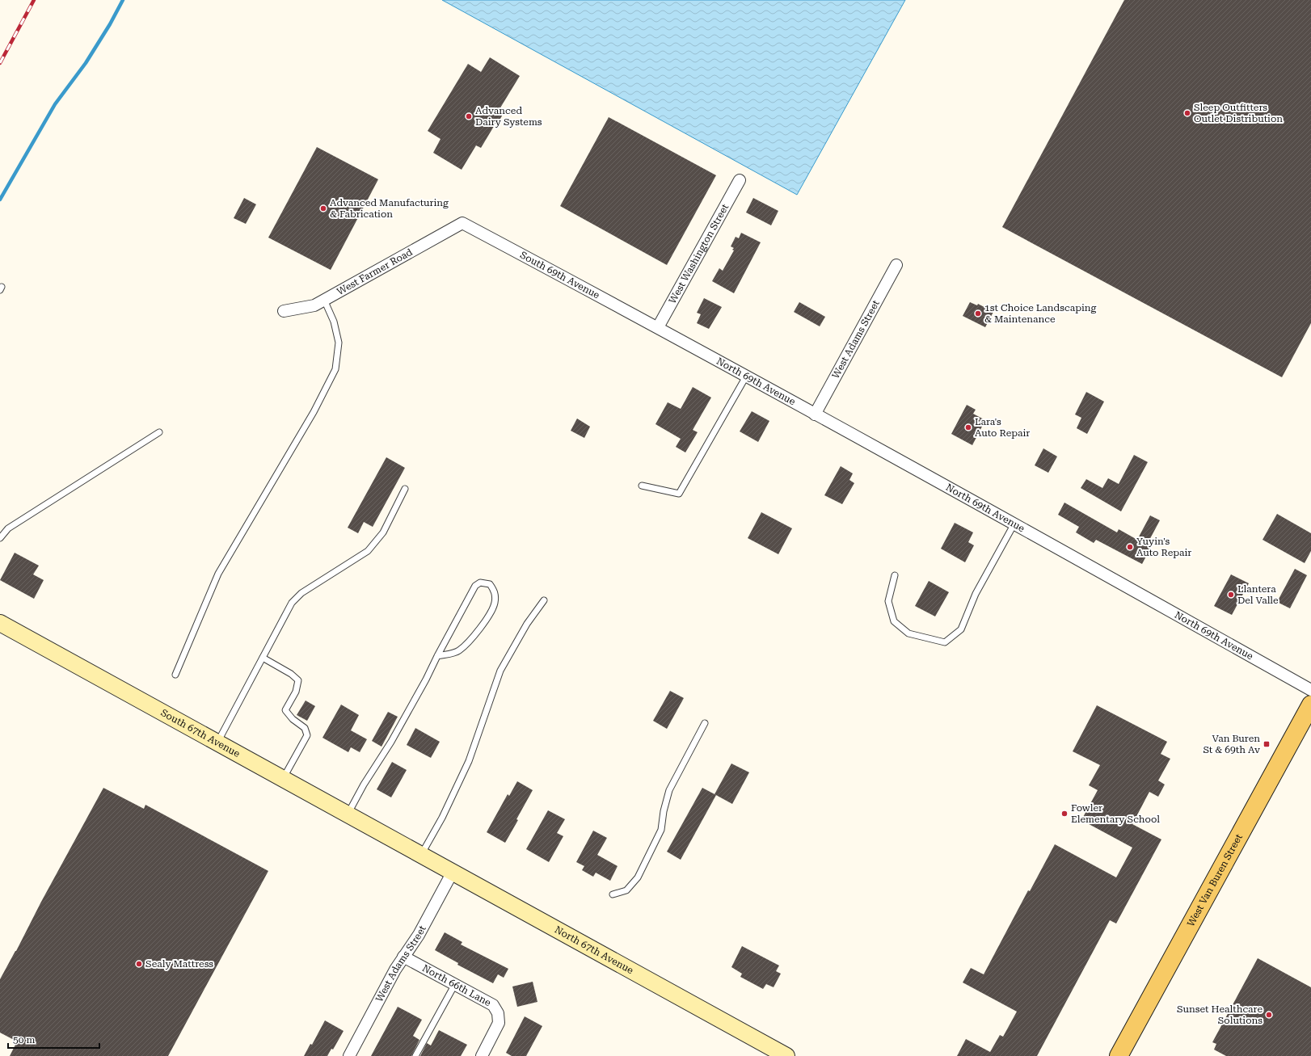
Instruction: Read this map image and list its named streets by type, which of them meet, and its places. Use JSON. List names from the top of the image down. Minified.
{"streets":{"main road":["South 67th Avenue","West Van Buren Street","North 67th Avenue"],"street":["West Washington Street","West Farmer Road","South 69th Avenue","West Adams Street","North 69th Avenue","North 66th Lane"]},"crossings":[["West Washington Street","South 69th Avenue"],["West Washington Street","North 69th Avenue"],["West Farmer Road","South 69th Avenue"],["South 69th Avenue","North 69th Avenue"],["West Adams Street","North 69th Avenue"],["West Adams Street","North 67th Avenue"],["West Adams Street","North 66th Lane"],["South 67th Avenue","North 67th Avenue"]],"places":{"other":["Sleep Outfitters Outlet Distribution","Advanced Dairy Systems","Advanced Manufacturing & Fabrication","1st Choice Landscaping & Maintenance","Lara's Auto Repair","Yuyin's Auto Repair","Llantera Del Valle","Fowler Elementary School","Sealy Mattress","Sunset Healthcare Solutions"],"transit":["Van Buren St & 69th Av"]},"scale_bar":"50 m"}
